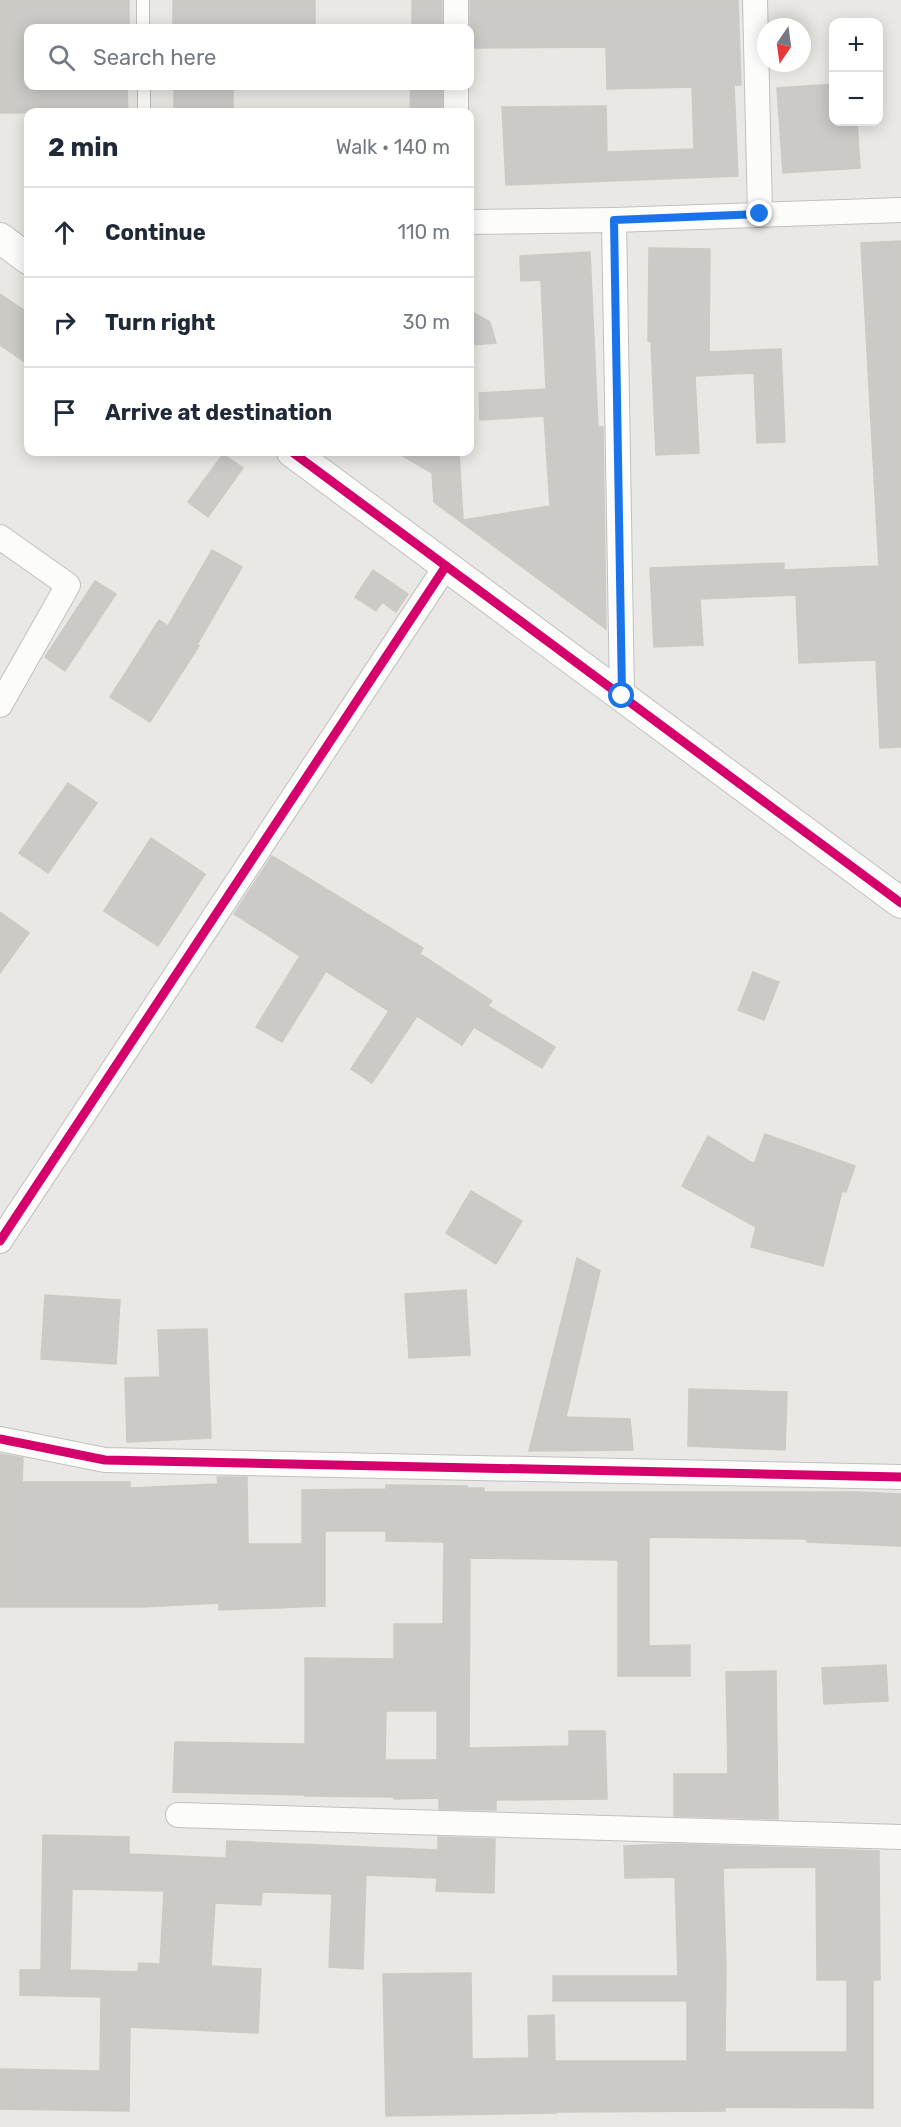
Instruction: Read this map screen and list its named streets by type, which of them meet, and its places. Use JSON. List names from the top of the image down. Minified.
{"north":"bottom","page":{"map_buttons":["+","−"],"search":"Search here","heading":["2 min","Walk · 140 m"],"list":[["Continue","110 m"],["Turn right","30 m"],"Arrive at destination"]}}
